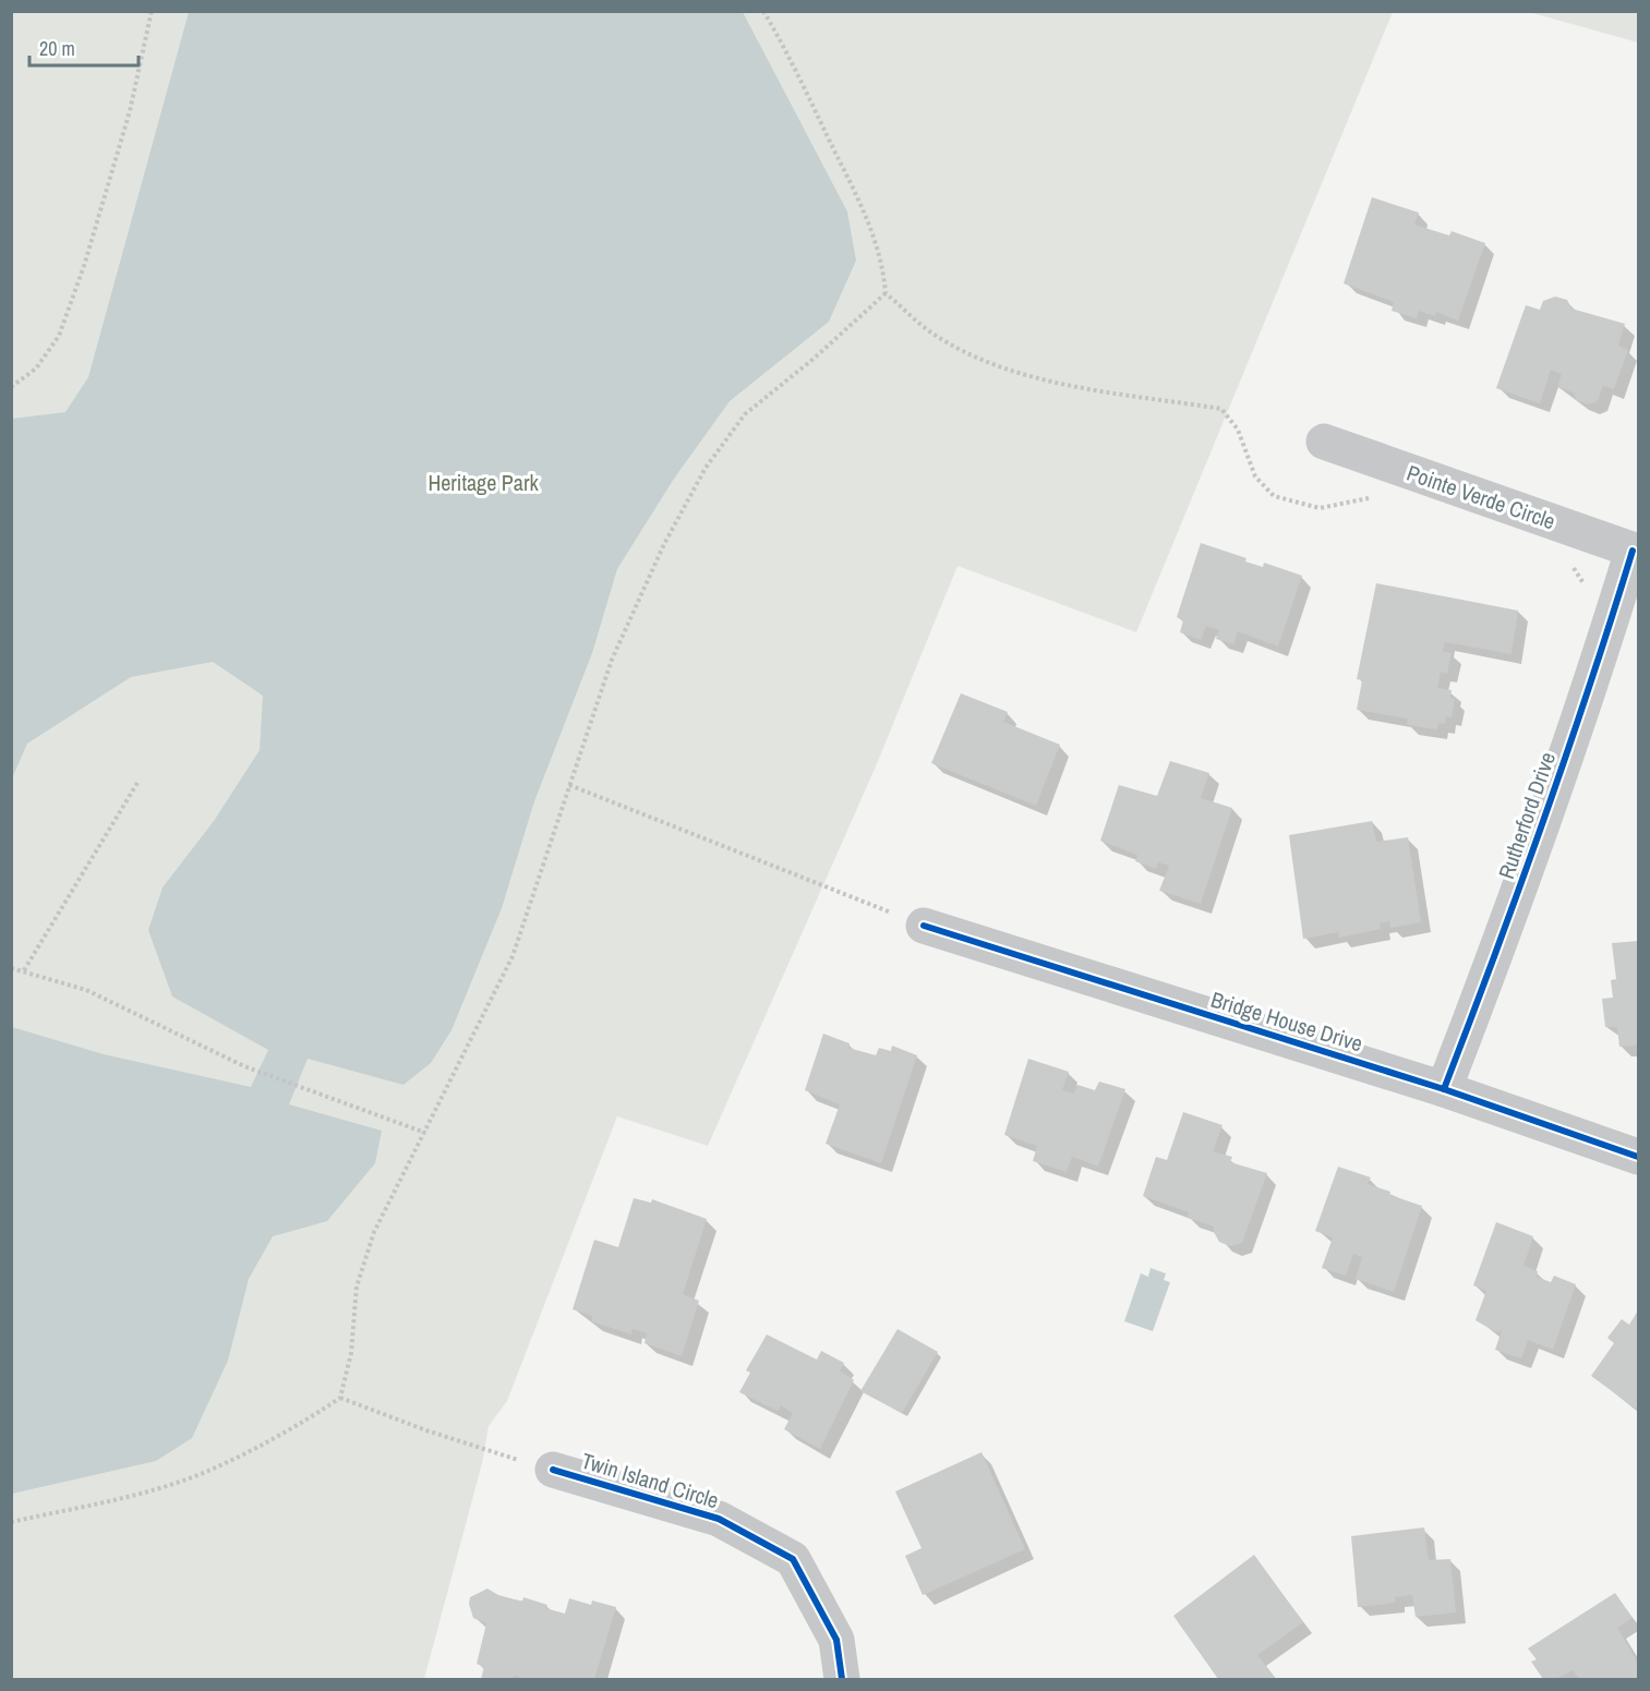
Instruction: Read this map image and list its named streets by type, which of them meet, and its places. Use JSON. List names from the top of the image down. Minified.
{"streets":{"street":["Pointe Verde Circle","Rutherford Drive","Bridge House Drive","Twin Island Circle"]},"crossings":[["Pointe Verde Circle","Rutherford Drive"],["Rutherford Drive","Bridge House Drive"]],"parks":["Heritage Park"],"scale_bar":"20 m"}
